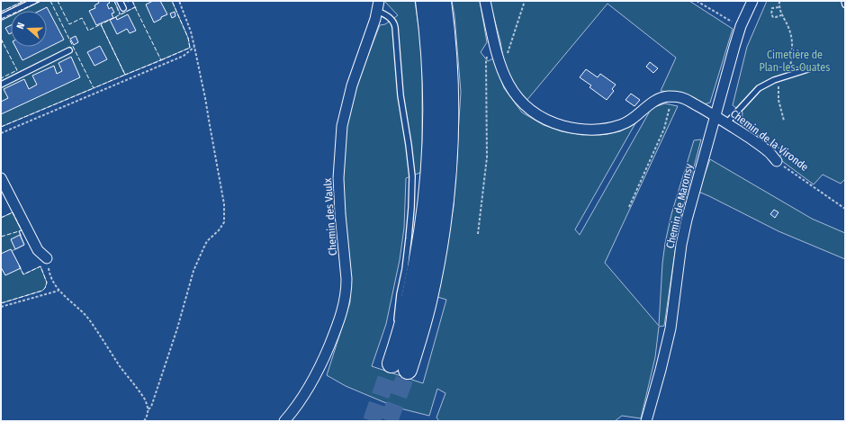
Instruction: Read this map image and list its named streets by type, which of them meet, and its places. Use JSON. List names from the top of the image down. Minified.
{"streets":{"street":["Chemin de la Vironde","Chemin de Maronsy","Chemin des Vaulx"]},"crossings":[["Chemin de la Vironde","Chemin de Maronsy"]],"parks":["Cimetière de Plan-les-Ouates"],"north":"left"}
